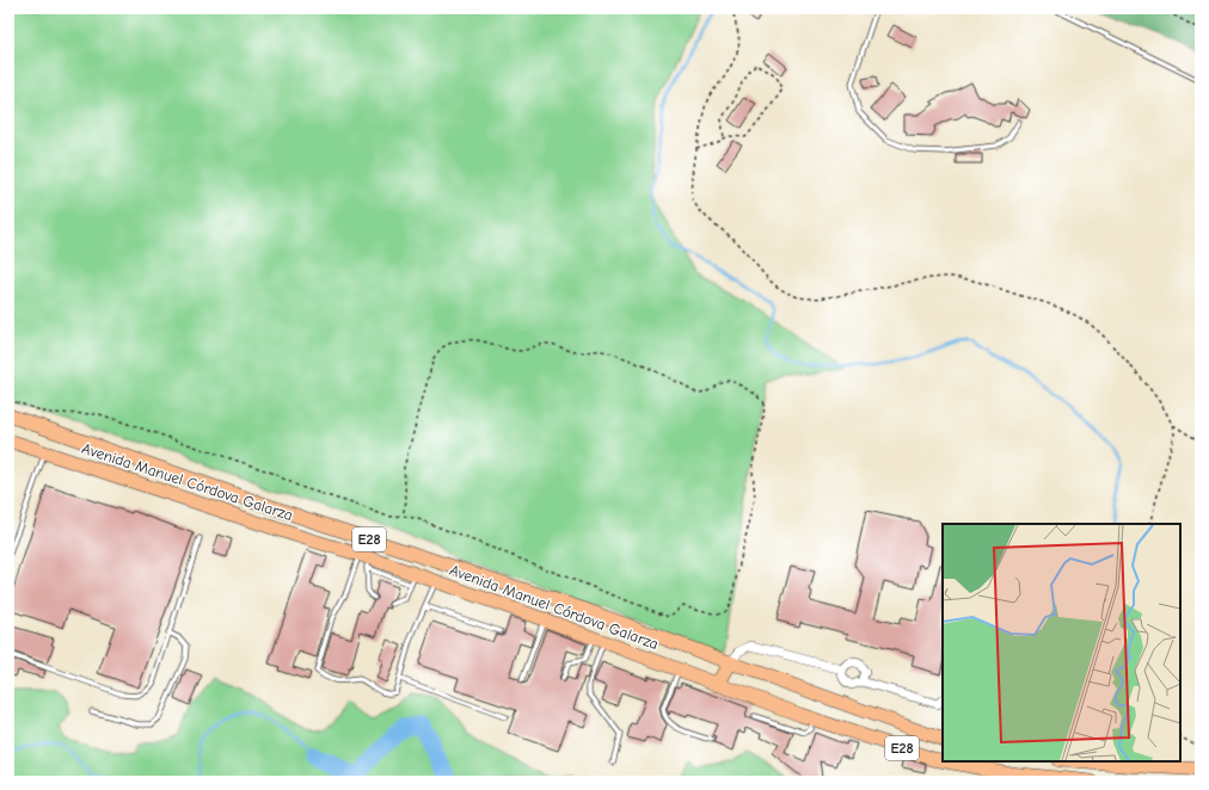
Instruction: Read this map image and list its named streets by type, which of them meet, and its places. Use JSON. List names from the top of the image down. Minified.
{"streets":{"main road":["Avenida Manuel Córdova Galarza","E28"]}}
